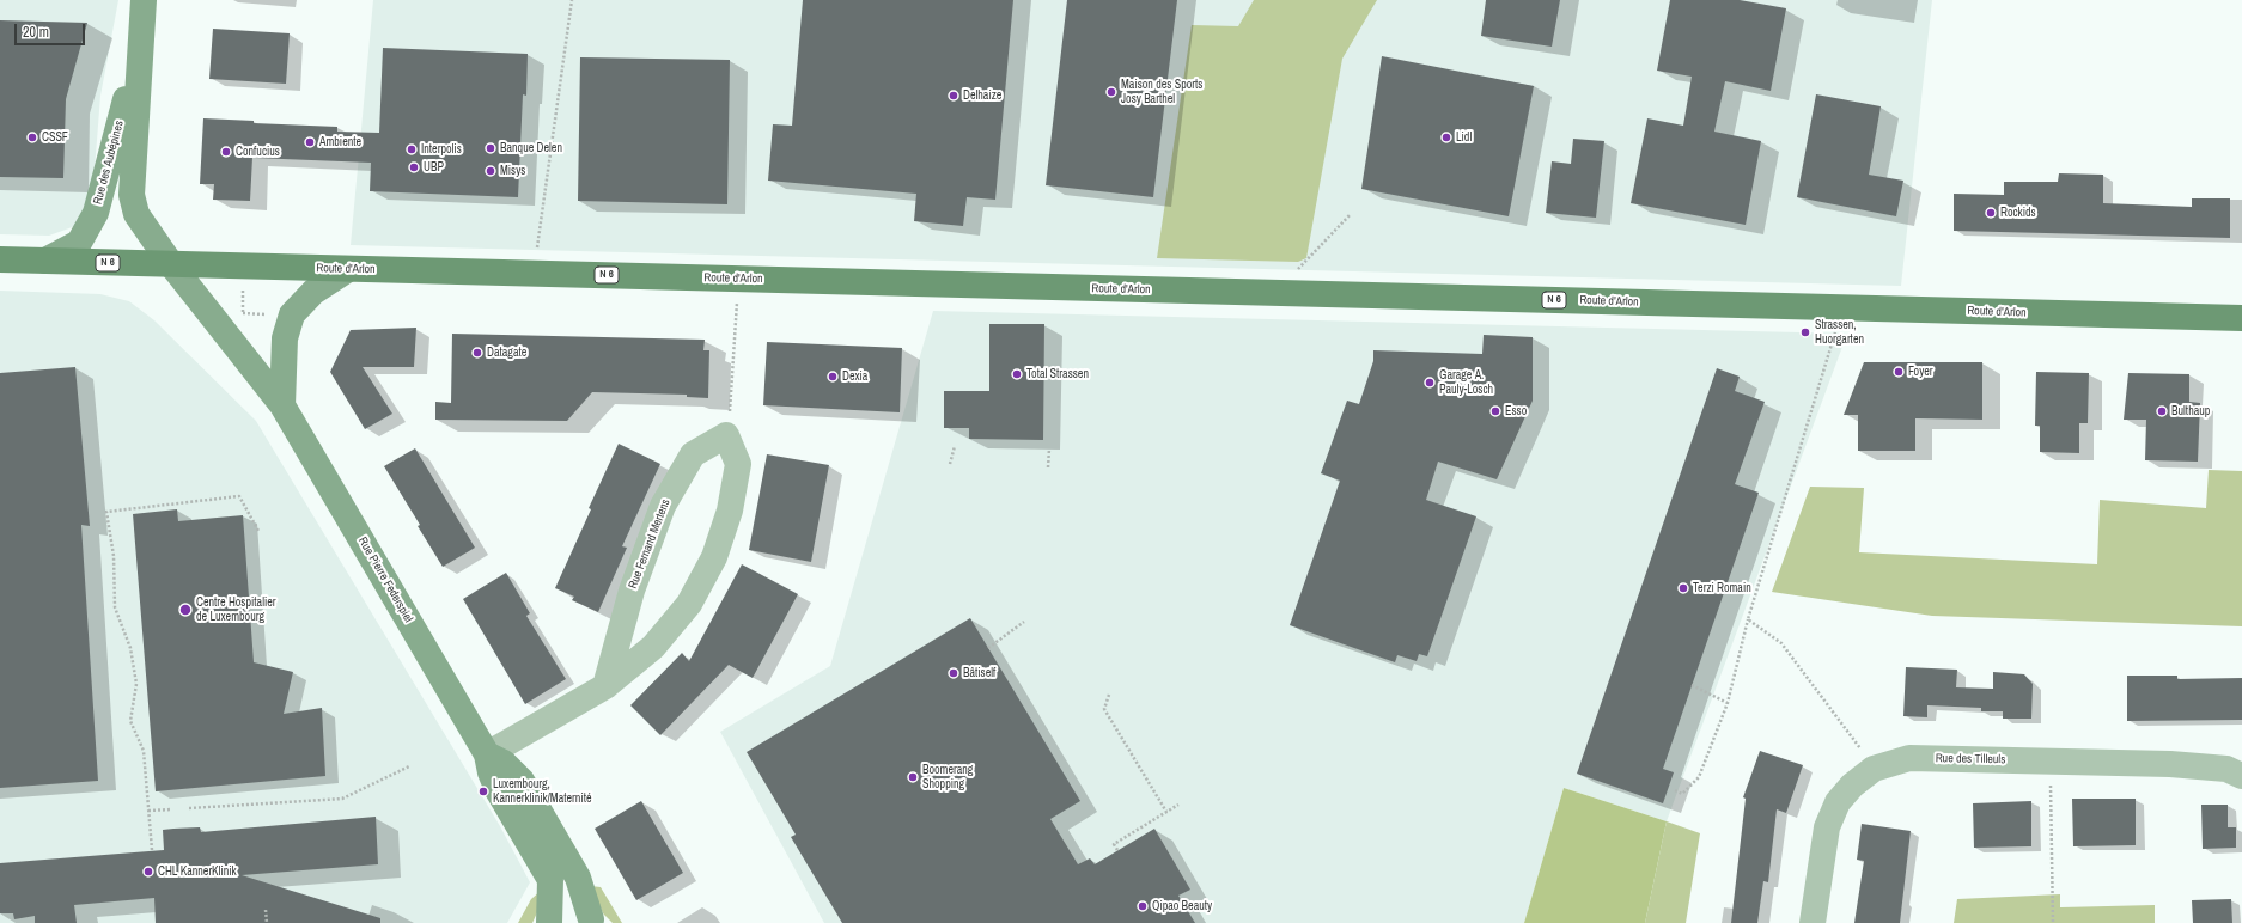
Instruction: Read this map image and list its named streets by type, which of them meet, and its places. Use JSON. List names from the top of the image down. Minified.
{"streets":{"main road":["N 6","Route d'Arlon"],"street":["Rue des Aubépines","Rue Fernand Mertens","Rue Pierre Federspiel","Rue des Tilleuls"]},"crossings":[["Rue des Aubépines","Route d'Arlon"],["Rue des Aubépines","Rue Pierre Federspiel"],["Route d'Arlon","Rue Pierre Federspiel"]],"places":["Maison des Sports Josy Barthel","Delhaize","CSSF","Lidl","Ambiente","Banque Delen","Interpolis","Confucius","UBP","Misys","Rockids","Strassen, Huorgarten","Datagate","Foyer","Total Strassen","Dexia","Garage A. Pauly-Losch","Esso","Bulthaup","Terzi Romain","Centre Hospitalier de Luxembourg","Bâtiself","Boomerang Shopping","Luxembourg, Kannerklinik/Maternité","CHL KannerKlinik","Qipao Beauty"],"scale_bar":"20 m"}
